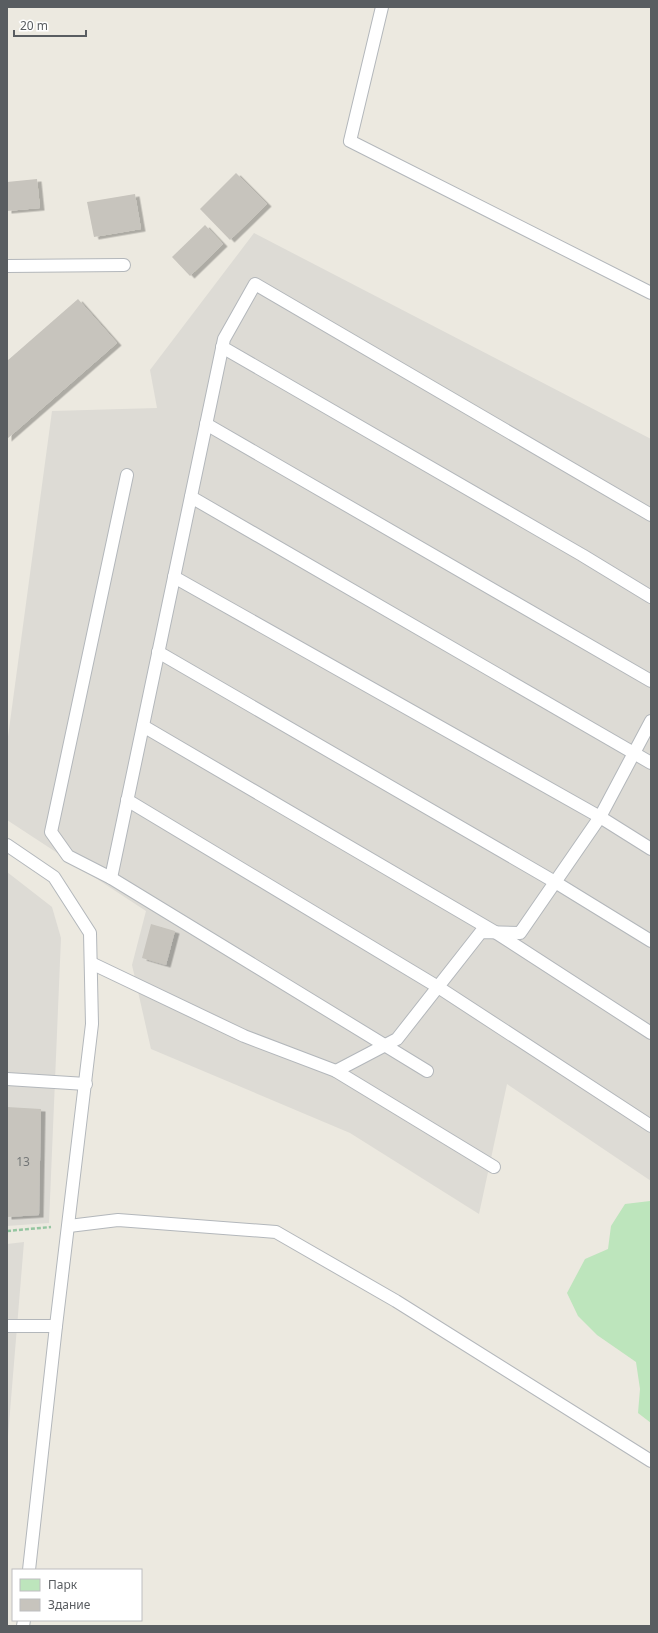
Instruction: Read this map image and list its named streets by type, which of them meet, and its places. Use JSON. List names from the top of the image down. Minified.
{"house_numbers":["13"],"legend":["Парк","Здание"],"scale_bar":"20 m"}
